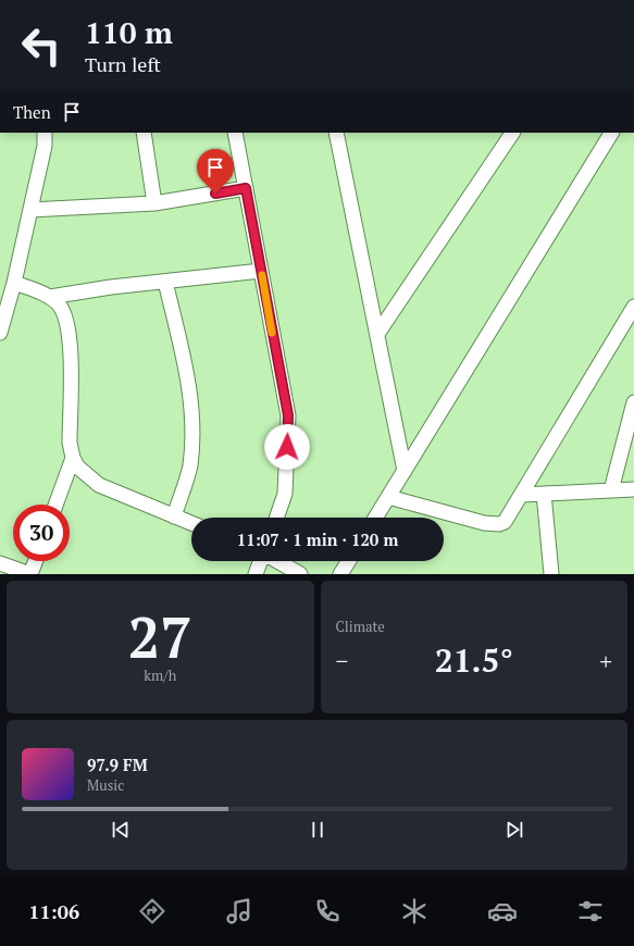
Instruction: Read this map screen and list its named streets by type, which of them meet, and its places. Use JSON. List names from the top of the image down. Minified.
{"page":{"turn":["110 m","Turn left"],"then":"Then","limit":"30","trip":"11:07 · 1 min · 120 m","tile":[["27","km/h"],"Climate"],"heat":["−","21.5°","+"],"song":["97.9 FM","Music"],"tabs":"11:06"}}
